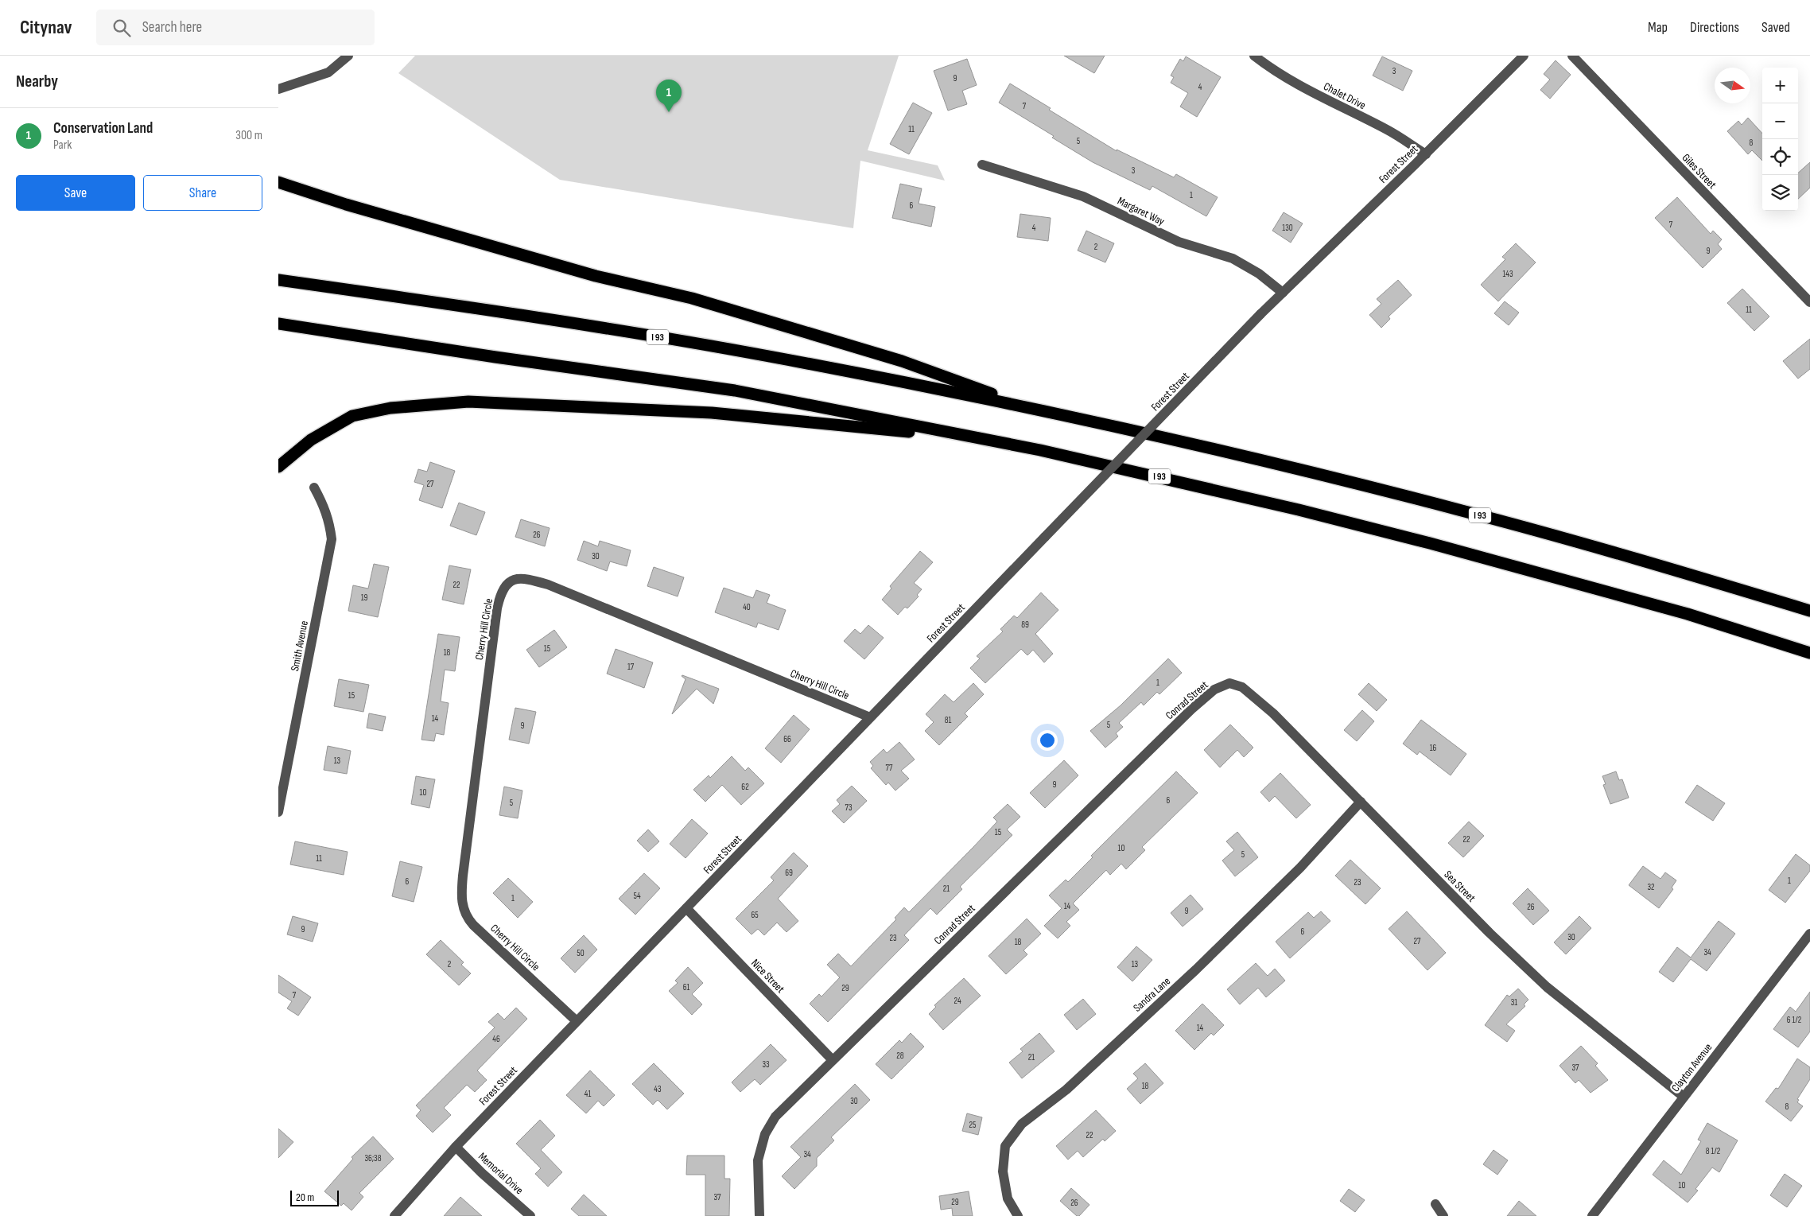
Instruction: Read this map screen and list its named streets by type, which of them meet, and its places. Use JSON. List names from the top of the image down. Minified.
{"streets":{"highway":["I 93"],"street":["Chalet Drive","Forest Street","Giles Street","Margaret Way","Cherry Hill Circle","Smith Avenue","Conrad Street","Sea Street","Nice Street","Sandra Lane","Clayton Avenue","Memorial Drive"]},"crossings":[["Chalet Drive","Forest Street"],["Forest Street","Margaret Way"],["Forest Street","Cherry Hill Circle"],["Forest Street","Nice Street"],["Forest Street","Memorial Drive"],["Conrad Street","Sea Street"],["Conrad Street","Nice Street"],["Sea Street","Sandra Lane"],["Sea Street","Clayton Avenue"]],"house_numbers":["3","9","4","7","11","5","8","3","1","6","7","4","130","2","9","143","11","27","26","30","22","19","40","89","15","18","17","1","15","14","81","5","9","66","16","13","77","9","62","10","6","5","73","15","22","10","5","11","69","1","6","23","32","21","54","1","14","26","9","65","9","6","30","23","27","18","34","50","2","13","61","29","7","24","31","6 1/2","14","46","28","21","33","37","18","43","41","30","8","25","22","8 1/2","34","36;38","10","37","29","26"],"scale_bar":"20 m","north":"right","page":{"header":"Citynav","search":"Search here","nav":["Map","Directions","Saved"],"heading":"Nearby","map_buttons":["+","−"],"pins":"1","list":[{"mark":"1","name":"Conservation Land","note":"Park","value":"300 m"}],"buttons":["Save","Share"],"scale":"20 m"}}
